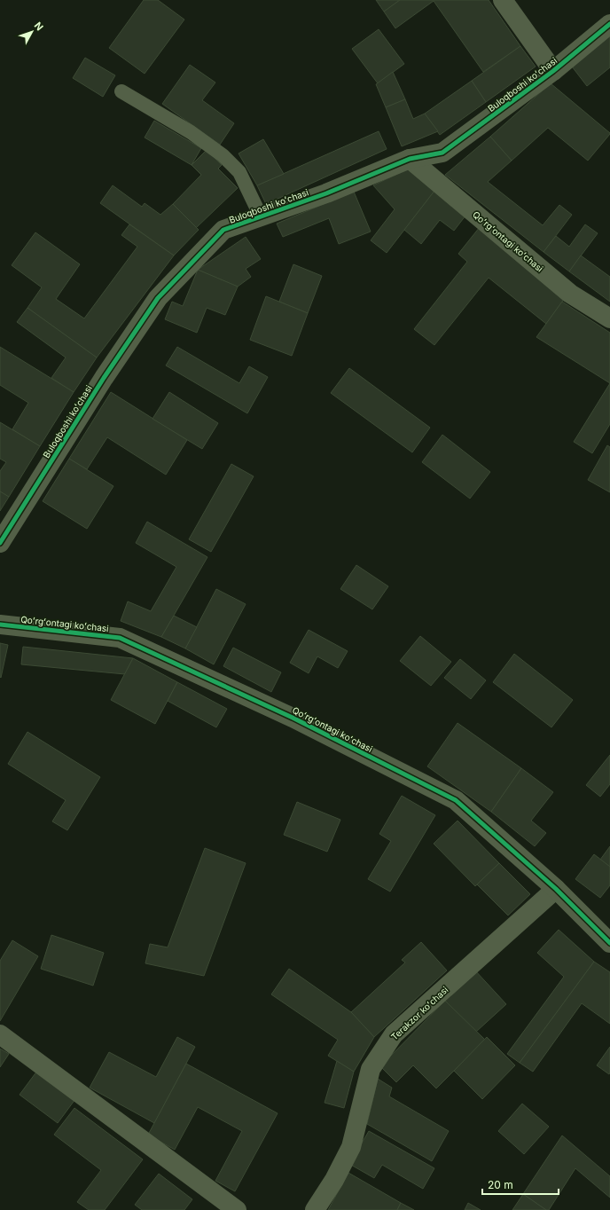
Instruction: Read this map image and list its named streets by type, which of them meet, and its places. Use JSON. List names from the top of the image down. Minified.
{"streets":{"street":["Buloqboshi koʻchasi","Qoʻrgʻontagi koʻchasi","Terakzor koʻchasi"]},"crossings":[["Buloqboshi koʻchasi","Qoʻrgʻontagi koʻchasi"],["Qoʻrgʻontagi koʻchasi","Terakzor koʻchasi"]],"scale_bar":"20 m","north":"top right"}
